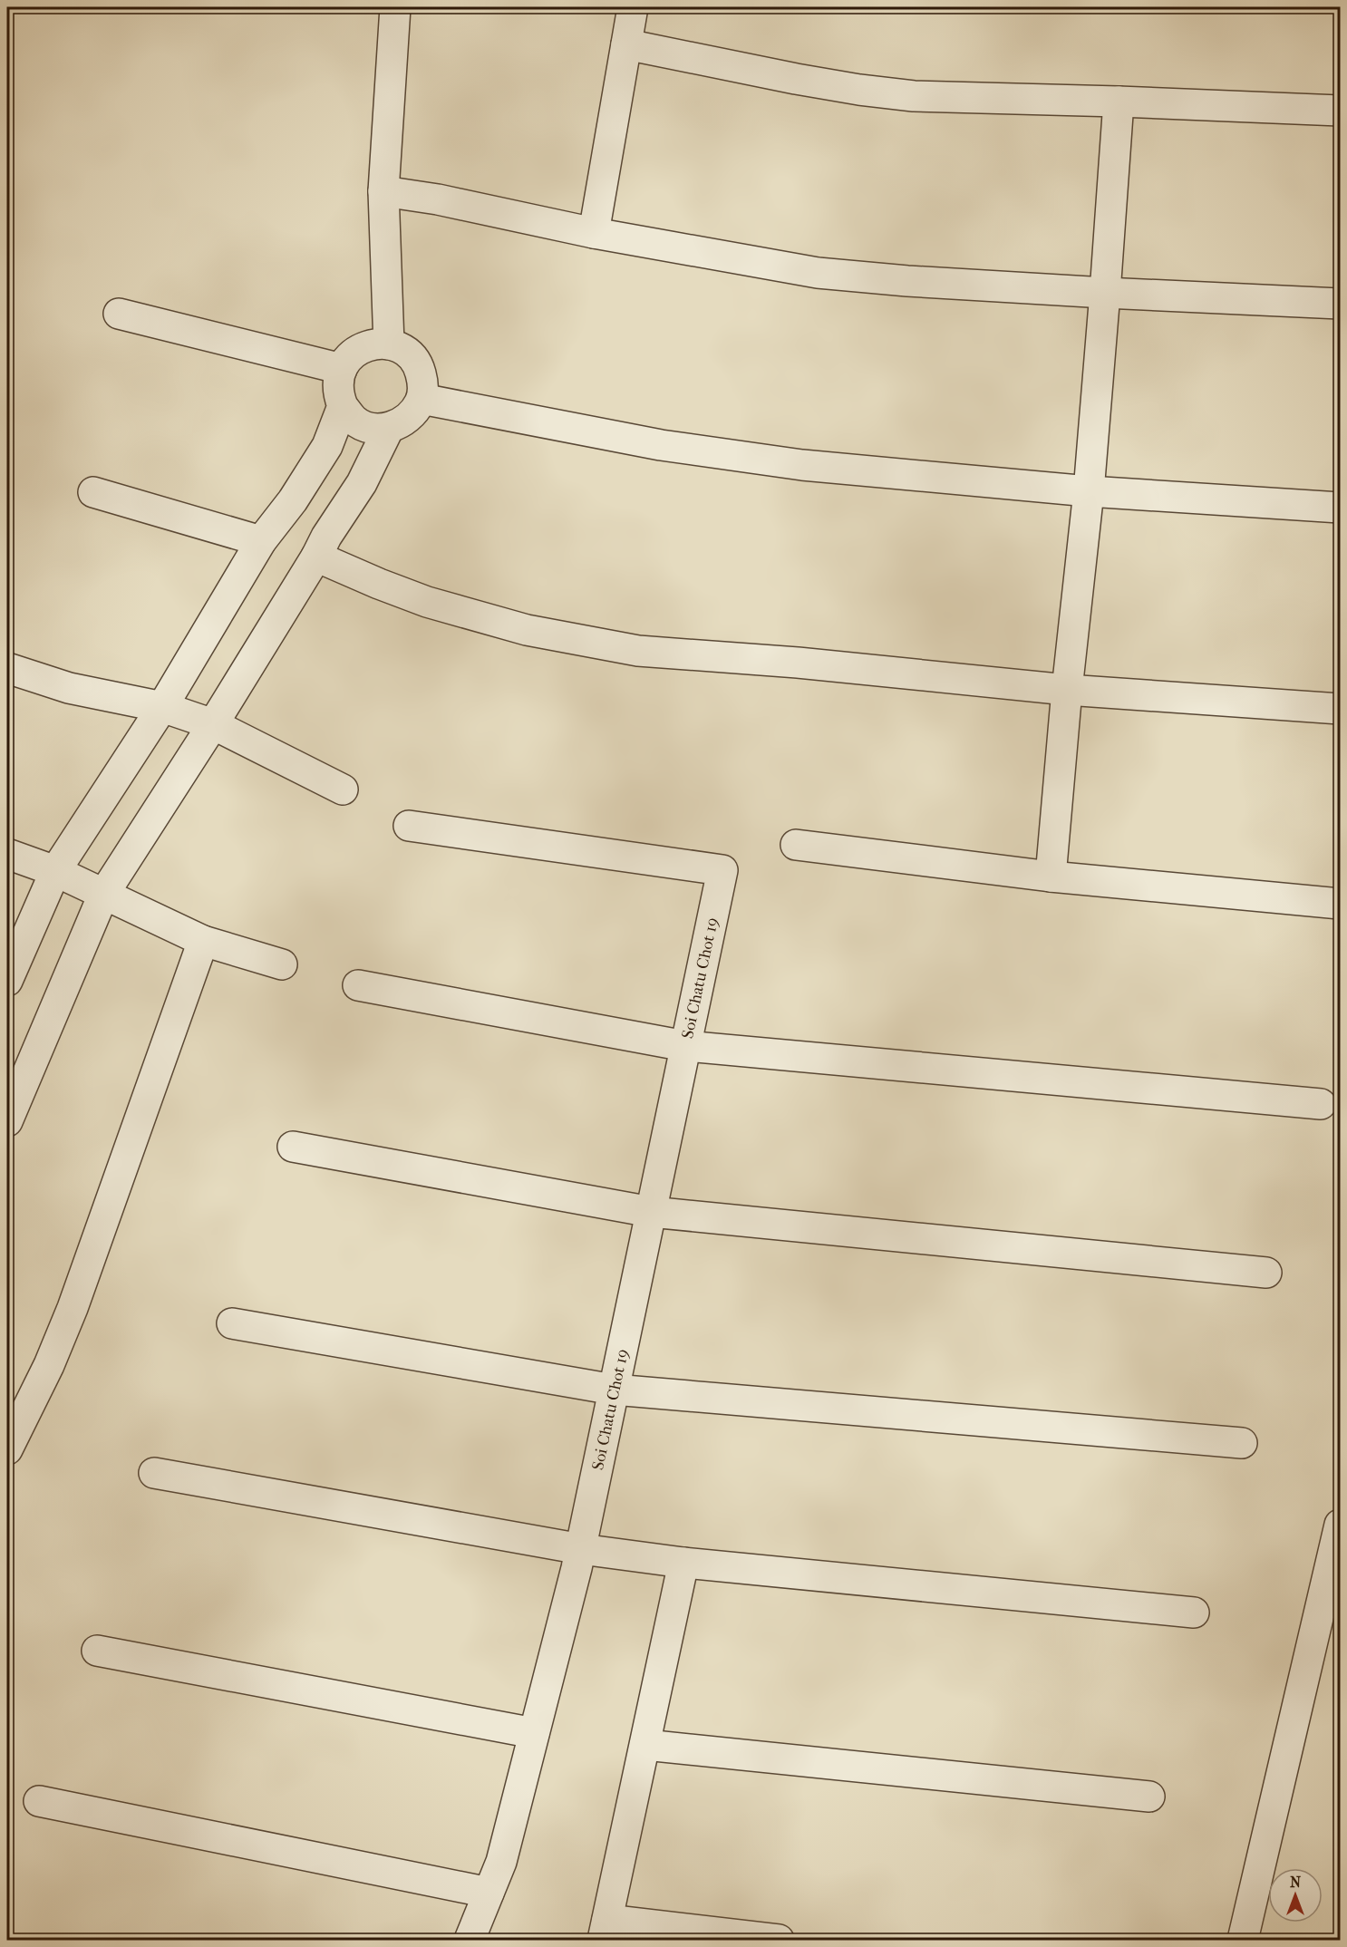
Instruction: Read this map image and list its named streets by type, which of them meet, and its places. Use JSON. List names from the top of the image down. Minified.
{"streets":{"street":["Soi Chatu Chot 19"]},"north":"top"}
